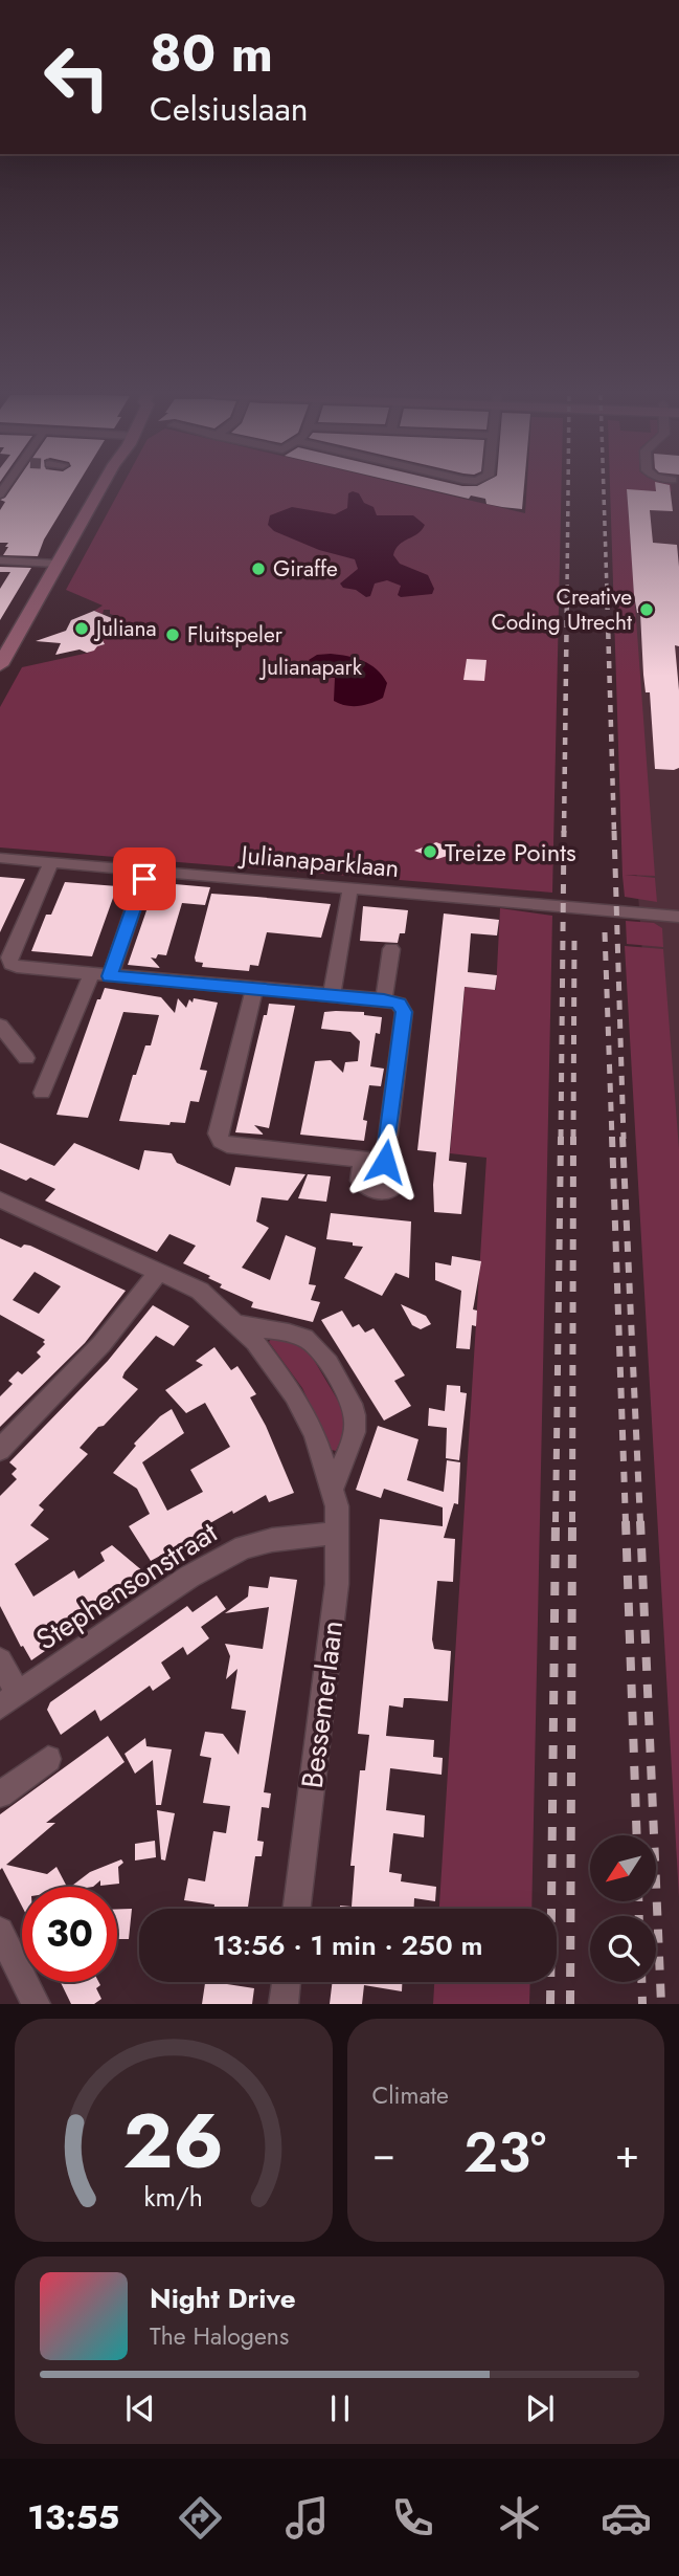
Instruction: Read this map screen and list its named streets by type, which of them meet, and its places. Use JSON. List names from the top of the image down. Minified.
{"streets":{"street":["Julianaparklaan","Stephensonstraat","Bessemerlaan"]},"crossings":[["Stephensonstraat","Bessemerlaan"]],"parks":["Julianapark"],"places":["Giraffe","Creative Coding Utrecht","Juliana","Fluitspeler","Treize Points"],"north":"bottom left","page":{"turn":["80 m","Celsiuslaan"],"limit":"30","trip":"13:56 · 1 min · 250 m","tile":"Climate","heat":["−","23°","+"],"song":["Night Drive","The Halogens"],"tabs":"13:55","gauge":["26","km/h"]}}
